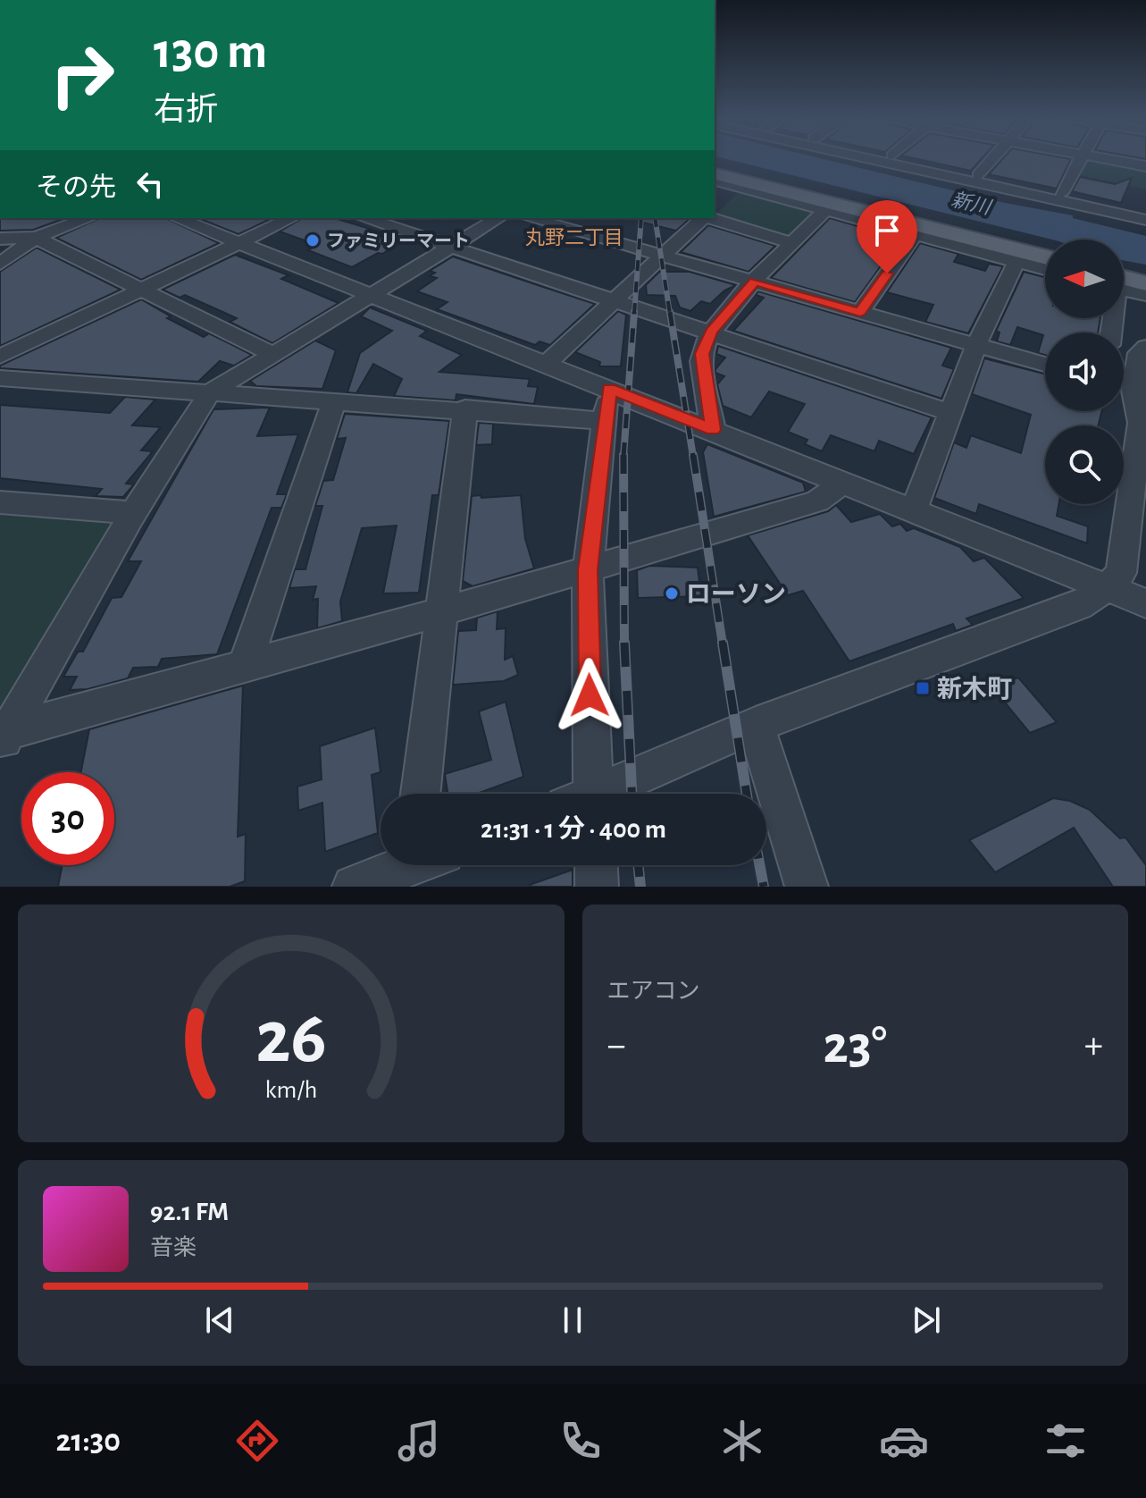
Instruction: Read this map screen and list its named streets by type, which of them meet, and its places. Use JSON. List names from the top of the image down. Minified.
{"districts":["丸野二丁目"],"water":["新川"],"places":{"other":["ファミリーマート","ローソン"],"transit":["新木町"]},"north":"left","page":{"turn":["130 m","右折"],"then":"その先","limit":"30","trip":"21:31 · 1 分 · 400 m","tile":"エアコン","heat":["−","23°","+"],"song":["92.1 FM","音楽"],"tabs":"21:30","gauge":["26","km/h"]}}
